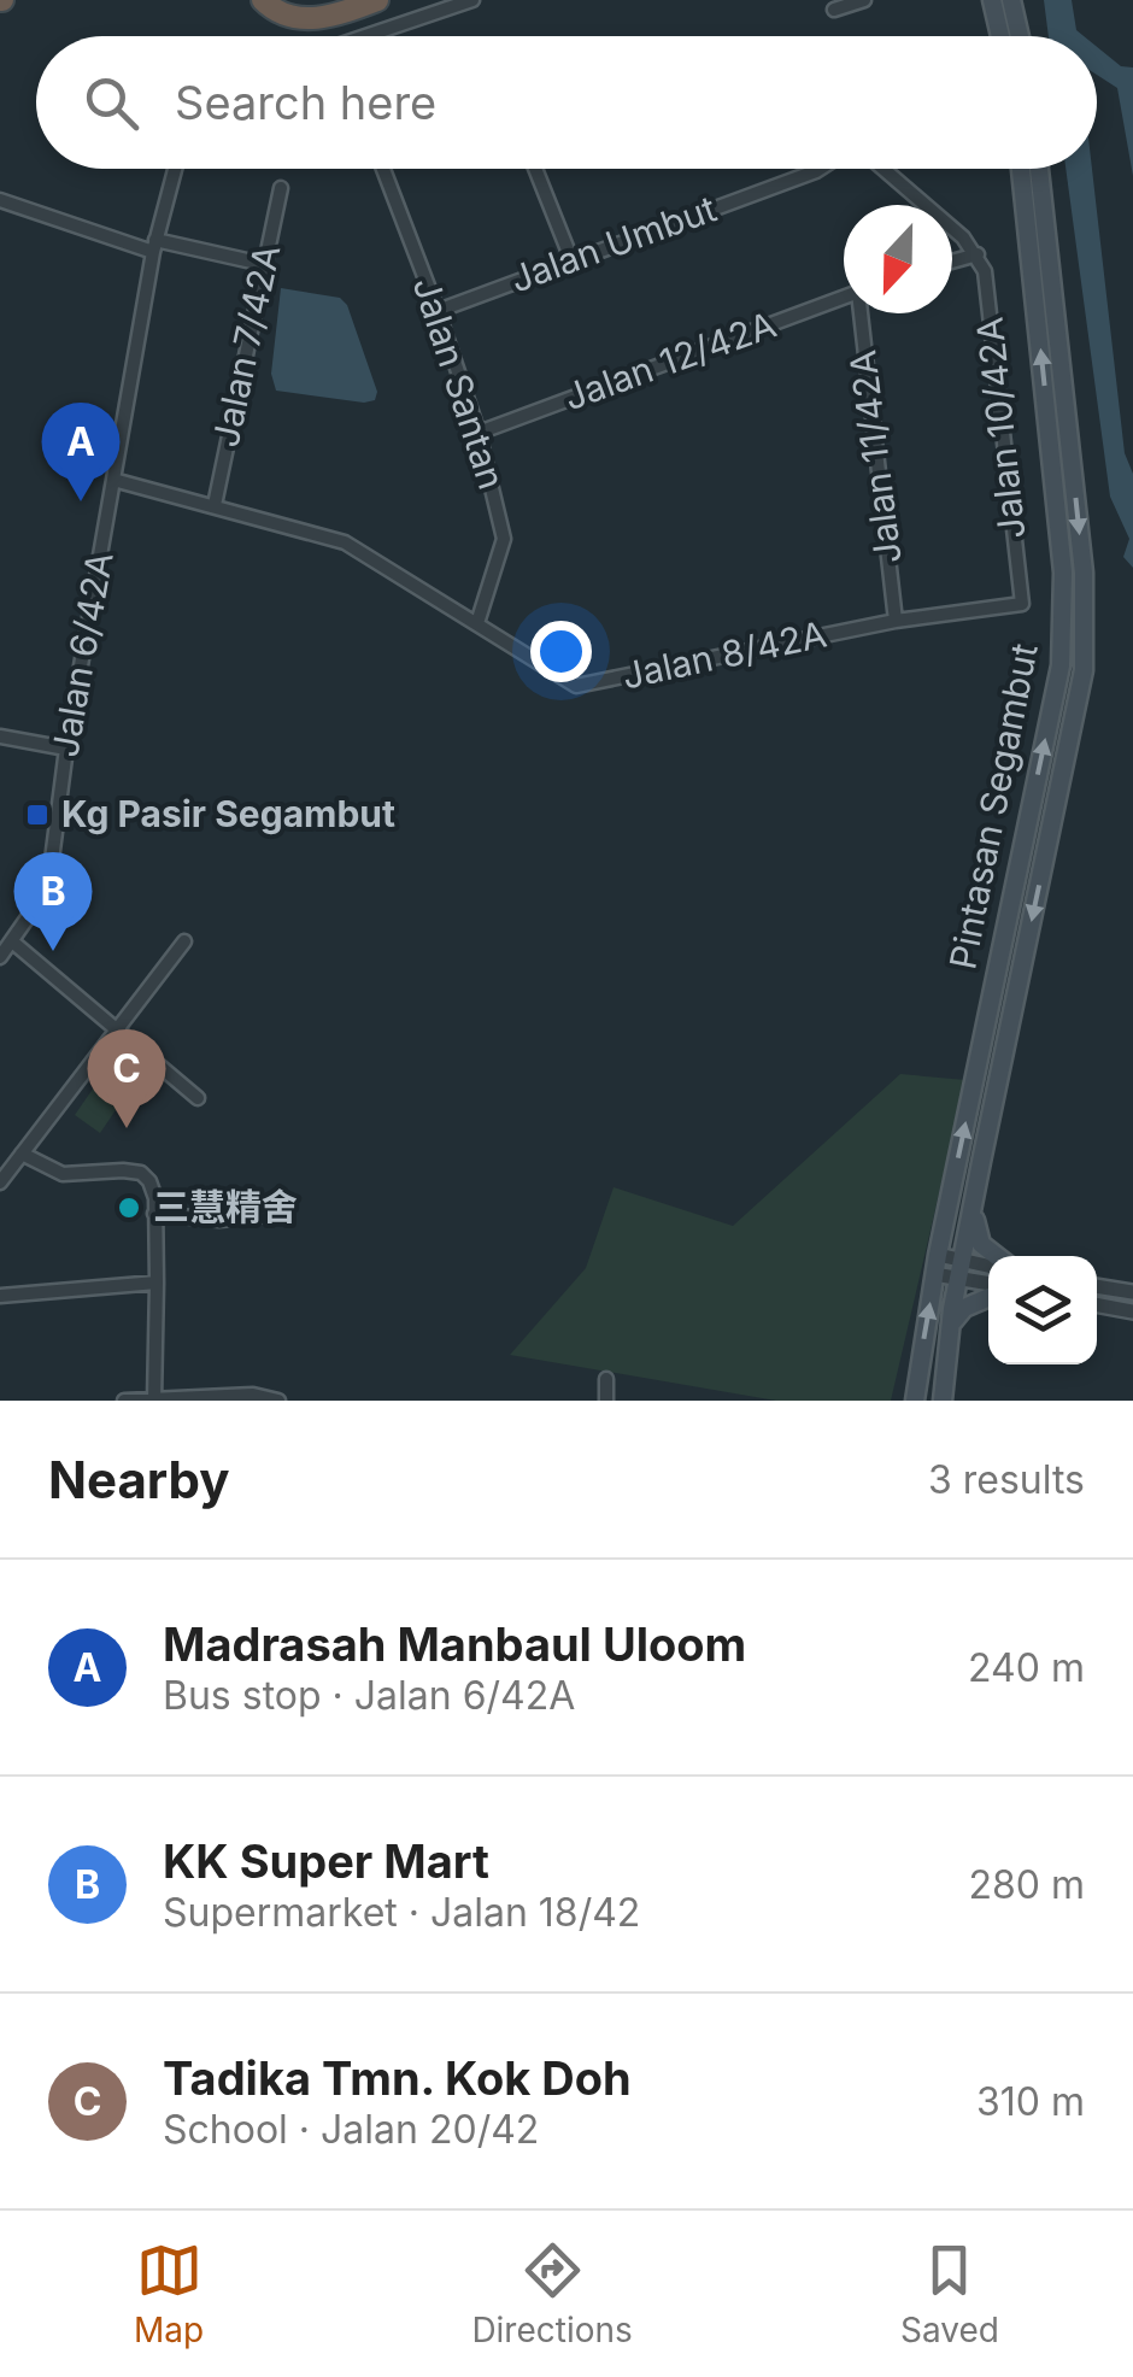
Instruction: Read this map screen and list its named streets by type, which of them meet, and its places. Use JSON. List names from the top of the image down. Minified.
{"streets":{"main road":["Pintasan Segambut"],"street":["Jalan Umbut","Jalan 7/42A","Jalan 12/42A","Jalan Santan","Jalan 10/42A","Jalan 11/42A","Jalan 6/42A","Jalan 8/42A"]},"crossings":[["Jalan Umbut","Jalan Santan"],["Jalan 7/42A","Jalan 8/42A"],["Jalan 12/42A","Jalan Santan"],["Jalan Santan","Jalan 8/42A"],["Jalan 10/42A","Jalan 8/42A"],["Jalan 11/42A","Jalan 8/42A"],["Jalan 6/42A","Jalan 8/42A"]],"places":{"transit":["Kg Pasir Segambut"],"other":["三慧精舍"]},"north":"bottom","page":{"search":"Search here","pins":["A","B","C"],"heading":["Nearby","3 results"],"list":[{"mark":"A","name":"Madrasah Manbaul Uloom","note":"Bus stop · Jalan 6/42A","value":"240 m"},{"mark":"B","name":"KK Super Mart","note":"Supermarket · Jalan 18/42","value":"280 m"},{"mark":"C","name":"Tadika Tmn. Kok Doh","note":"School · Jalan 20/42","value":"310 m"}],"nav":["Map","Directions","Saved"]}}
